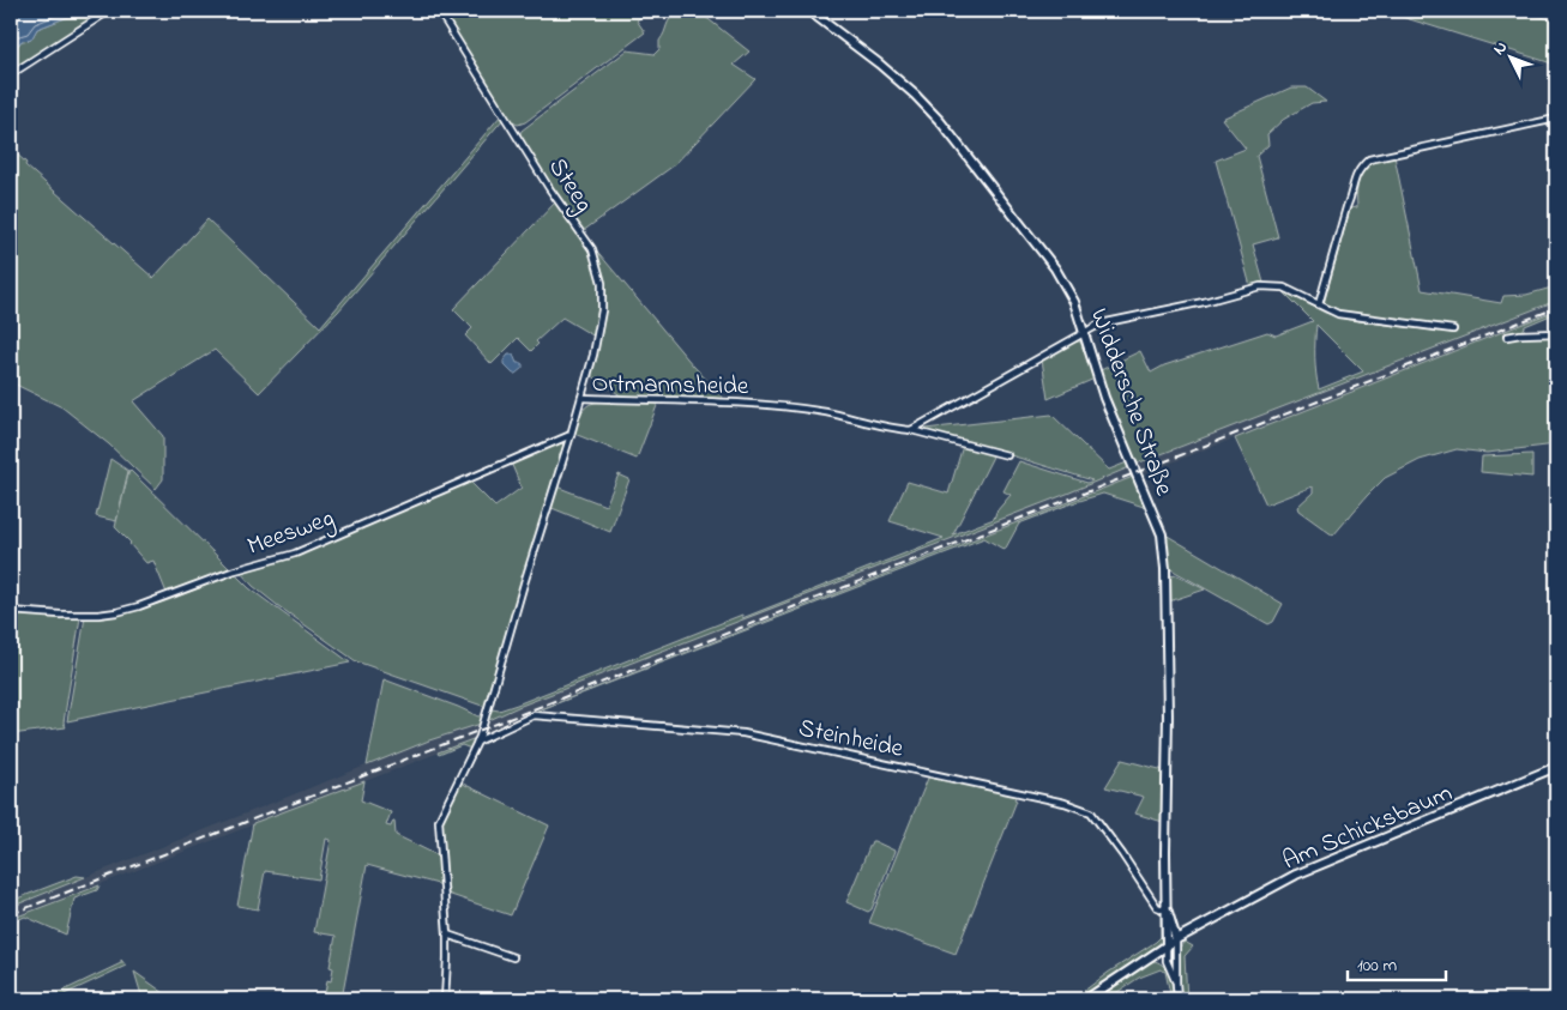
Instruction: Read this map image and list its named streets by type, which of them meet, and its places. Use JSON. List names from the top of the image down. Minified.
{"streets":{"street":["Steeg","Ortmannsheide","Widdersche Straße","Meesweg","Steinheide","Am Schicksbaum"]},"crossings":[["Steeg","Ortmannsheide"],["Ortmannsheide","Meesweg"],["Ortmannsheide","Steinheide"],["Widdersche Straße","Steinheide"]],"scale_bar":"100 m","north":"top left"}
